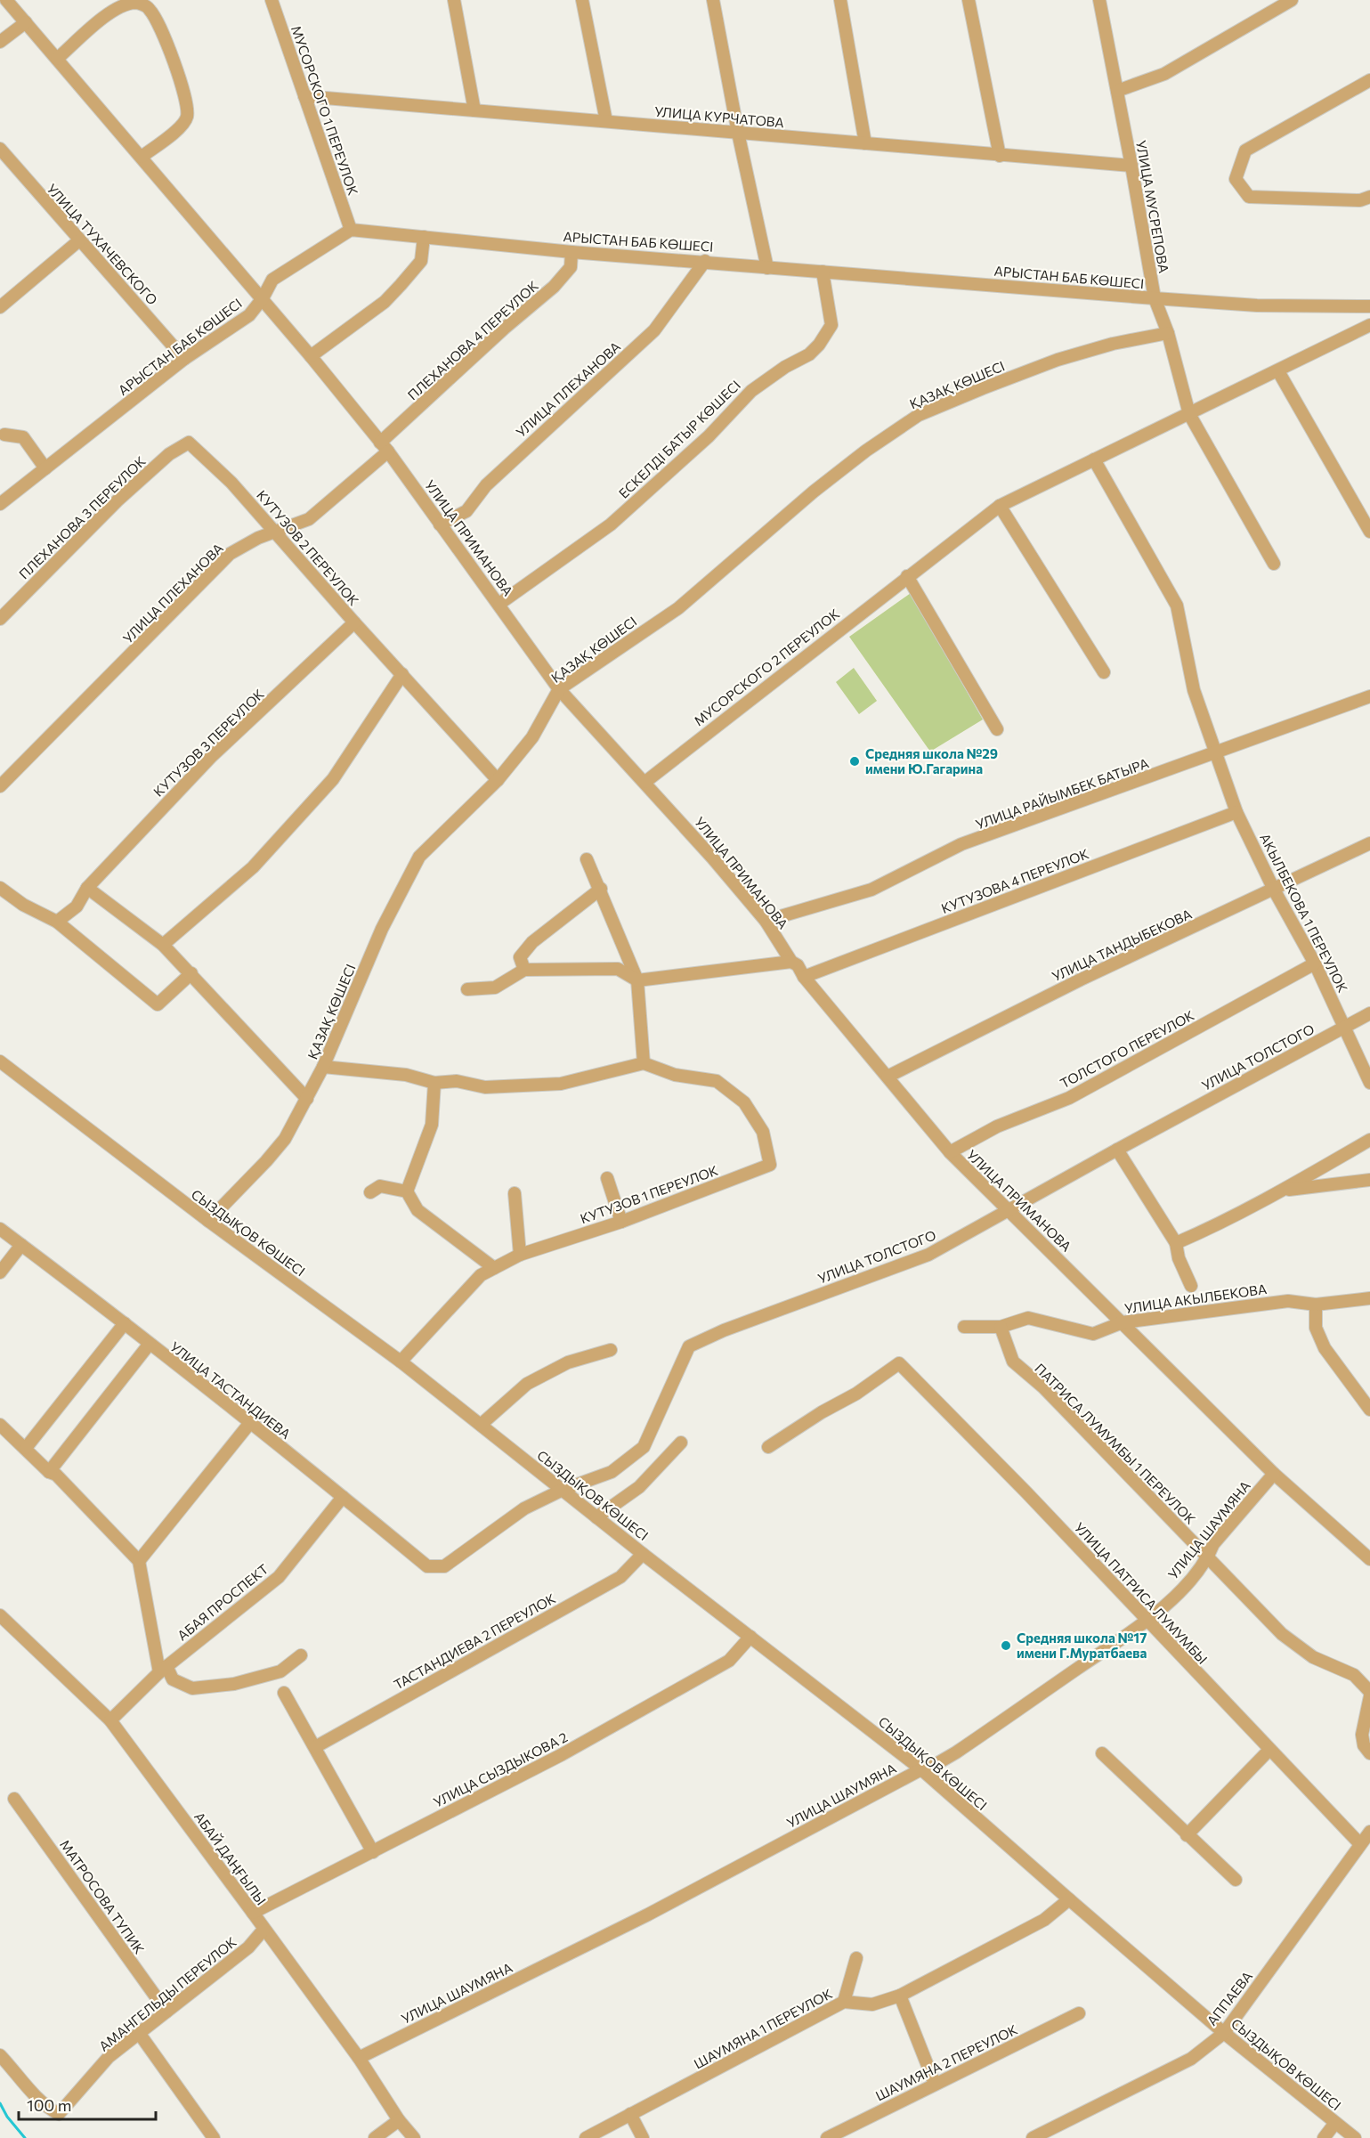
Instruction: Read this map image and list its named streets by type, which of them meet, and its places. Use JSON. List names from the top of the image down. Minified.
{"streets":{"street":["МУСОРСКОГО 1 ПЕРЕУЛОК","УЛИЦА КУРЧАТОВА","УЛИЦА МУСРЕПОВА","АРЫСТАН БАБ КӨШЕСІ","УЛИЦА ТУХАЧЕВСКОГО","ПЛЕХАНОВА 4 ПЕРЕУЛОК","ҚАЗАҚ КӨШЕСІ","УЛИЦА ПЛЕХАНОВА","ЕСКЕЛДІ БАТЫР КӨШЕСІ","ПЛЕХАНОВА 3 ПЕРЕУЛОК","УЛИЦА ПРИМАНОВА","КУТУЗОВ 2 ПЕРЕУЛОК","МУСОРСКОГО 2 ПЕРЕУЛОК","КУТУЗОВ 3 ПЕРЕУЛОК","УЛИЦА РАЙЫМБЕК БАТЫРА","КУТУЗОВА 4 ПЕРЕУЛОК","АКЫЛБЕКОВА 1 ПЕРЕУЛОК","УЛИЦА ТАНДЫБЕКОВА","ТОЛСТОГО ПЕРЕУЛОК","УЛИЦА ТОЛСТОГО","КУТУЗОВ 1 ПЕРЕУЛОК","СЫЗДЫҚОВ КӨШЕСІ","УЛИЦА АКЫЛБЕКОВА","УЛИЦА ТАСТАНДИЕВА","ПАТРИСА ЛУМУМБЫ 1 ПЕРЕУЛОК","УЛИЦА ШАУМЯНА","УЛИЦА ПАТРИСА ЛУМУМБЫ","АБАЯ ПРОСПЕКТ","ТАСТАНДИЕВА 2 ПЕРЕУЛОК","УЛИЦА СЫЗДЫКОВА 2","АБАЙ ДАҢҒЫЛЫ","МАТРОСОВА ТУПИК","АМАНГЕЛЬДЫ ПЕРЕУЛОК","АППАЕВА","ШАУМЯНА 1 ПЕРЕУЛОК","ШАУМЯНА 2 ПЕРЕУЛОК"]},"crossings":[["МУСОРСКОГО 1 ПЕРЕУЛОК","УЛИЦА КУРЧАТОВА"],["МУСОРСКОГО 1 ПЕРЕУЛОК","АРЫСТАН БАБ КӨШЕСІ"],["УЛИЦА КУРЧАТОВА","УЛИЦА МУСРЕПОВА"],["УЛИЦА МУСРЕПОВА","АРЫСТАН БАБ КӨШЕСІ"],["УЛИЦА МУСРЕПОВА","ҚАЗАҚ КӨШЕСІ"],["УЛИЦА МУСРЕПОВА","МУСОРСКОГО 2 ПЕРЕУЛОК"],["АРЫСТАН БАБ КӨШЕСІ","УЛИЦА ТУХАЧЕВСКОГО"],["АРЫСТАН БАБ КӨШЕСІ","ПЛЕХАНОВА 4 ПЕРЕУЛОК"],["АРЫСТАН БАБ КӨШЕСІ","УЛИЦА ПЛЕХАНОВА"],["АРЫСТАН БАБ КӨШЕСІ","ЕСКЕЛДІ БАТЫР КӨШЕСІ"],["АРЫСТАН БАБ КӨШЕСІ","УЛИЦА ПРИМАНОВА"],["ПЛЕХАНОВА 4 ПЕРЕУЛОК","УЛИЦА ПЛЕХАНОВА"],["ПЛЕХАНОВА 4 ПЕРЕУЛОК","УЛИЦА ПРИМАНОВА"],["ҚАЗАҚ КӨШЕСІ","УЛИЦА ПРИМАНОВА"],["ҚАЗАҚ КӨШЕСІ","КУТУЗОВ 2 ПЕРЕУЛОК"],["ҚАЗАҚ КӨШЕСІ","СЫЗДЫҚОВ КӨШЕСІ"],["УЛИЦА ПЛЕХАНОВА","УЛИЦА ПРИМАНОВА"],["УЛИЦА ПЛЕХАНОВА","КУТУЗОВ 2 ПЕРЕУЛОК"],["ЕСКЕЛДІ БАТЫР КӨШЕСІ","УЛИЦА ПРИМАНОВА"],["ПЛЕХАНОВА 3 ПЕРЕУЛОК","КУТУЗОВ 2 ПЕРЕУЛОК"],["УЛИЦА ПРИМАНОВА","МУСОРСКОГО 2 ПЕРЕУЛОК"],["УЛИЦА ПРИМАНОВА","УЛИЦА РАЙЫМБЕК БАТЫРА"],["УЛИЦА ПРИМАНОВА","КУТУЗОВА 4 ПЕРЕУЛОК"],["УЛИЦА ПРИМАНОВА","УЛИЦА ТАНДЫБЕКОВА"],["УЛИЦА ПРИМАНОВА","ТОЛСТОГО ПЕРЕУЛОК"],["УЛИЦА ПРИМАНОВА","УЛИЦА ТОЛСТОГО"],["УЛИЦА ПРИМАНОВА","УЛИЦА АКЫЛБЕКОВА"],["УЛИЦА ПРИМАНОВА","УЛИЦА ШАУМЯНА"],["КУТУЗОВ 2 ПЕРЕУЛОК","КУТУЗОВ 3 ПЕРЕУЛОК"],["УЛИЦА РАЙЫМБЕК БАТЫРА","АКЫЛБЕКОВА 1 ПЕРЕУЛОК"],["КУТУЗОВА 4 ПЕРЕУЛОК","АКЫЛБЕКОВА 1 ПЕРЕУЛОК"],["АКЫЛБЕКОВА 1 ПЕРЕУЛОК","УЛИЦА ТАНДЫБЕКОВА"],["АКЫЛБЕКОВА 1 ПЕРЕУЛОК","ТОЛСТОГО ПЕРЕУЛОК"],["АКЫЛБЕКОВА 1 ПЕРЕУЛОК","УЛИЦА ТОЛСТОГО"],["УЛИЦА ТОЛСТОГО","СЫЗДЫҚОВ КӨШЕСІ"],["УЛИЦА ТОЛСТОГО","УЛИЦА ТАСТАНДИЕВА"],["КУТУЗОВ 1 ПЕРЕУЛОК","СЫЗДЫҚОВ КӨШЕСІ"],["СЫЗДЫҚОВ КӨШЕСІ","УЛИЦА ШАУМЯНА"],["СЫЗДЫҚОВ КӨШЕСІ","ТАСТАНДИЕВА 2 ПЕРЕУЛОК"],["СЫЗДЫҚОВ КӨШЕСІ","УЛИЦА СЫЗДЫКОВА 2"],["СЫЗДЫҚОВ КӨШЕСІ","АППАЕВА"],["СЫЗДЫҚОВ КӨШЕСІ","ШАУМЯНА 1 ПЕРЕУЛОК"],["УЛИЦА АКЫЛБЕКОВА","ПАТРИСА ЛУМУМБЫ 1 ПЕРЕУЛОК"],["УЛИЦА ТАСТАНДИЕВА","АБАЯ ПРОСПЕКТ"],["ПАТРИСА ЛУМУМБЫ 1 ПЕРЕУЛОК","УЛИЦА ШАУМЯНА"],["УЛИЦА ШАУМЯНА","УЛИЦА ПАТРИСА ЛУМУМБЫ"],["УЛИЦА ШАУМЯНА","АБАЙ ДАҢҒЫЛЫ"],["УЛИЦА ПАТРИСА ЛУМУМБЫ","АППАЕВА"],["АБАЯ ПРОСПЕКТ","АБАЙ ДАҢҒЫЛЫ"],["УЛИЦА СЫЗДЫКОВА 2","АБАЙ ДАҢҒЫЛЫ"],["АБАЙ ДАҢҒЫЛЫ","АМАНГЕЛЬДЫ ПЕРЕУЛОК"],["МАТРОСОВА ТУПИК","АМАНГЕЛЬДЫ ПЕРЕУЛОК"]],"places":["Средняя школа №29 имени Ю.Гагарина","Средняя школа №17 имени Г.Муратбаева"],"scale_bar":"100 m"}
